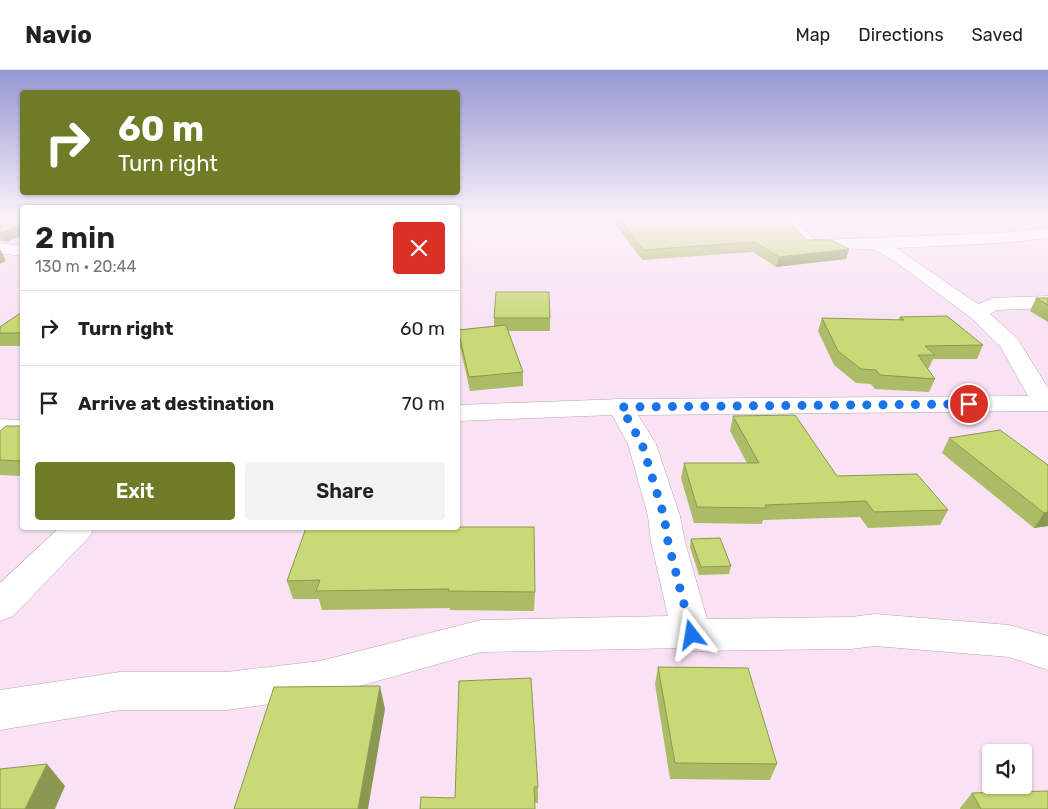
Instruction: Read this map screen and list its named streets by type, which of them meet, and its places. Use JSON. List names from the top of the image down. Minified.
{"page":{"header":"Navio","nav":["Map","Directions","Saved"],"turn":["60 m","Turn right"],"heading":["2 min","130 m · 20:44"],"list":[{"name":"Turn right","value":"60 m"},{"name":"Arrive at destination","value":"70 m"}],"buttons":["Exit","Share"]}}
